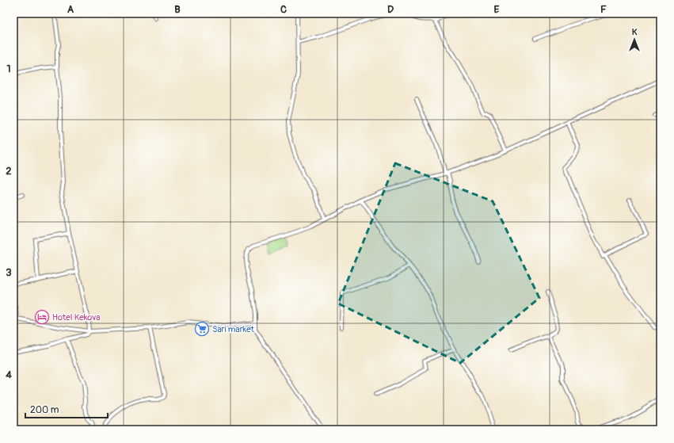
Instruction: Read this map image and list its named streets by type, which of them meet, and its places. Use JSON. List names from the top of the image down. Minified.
{"places":{"hotel":["Hotel Kekova"],"supermarket":["Sari market"]},"scale_bar":"200 m","north":"top","grid":{"columns":["A","B","C","D","E","F"],"rows":["1","2","3","4"]}}
